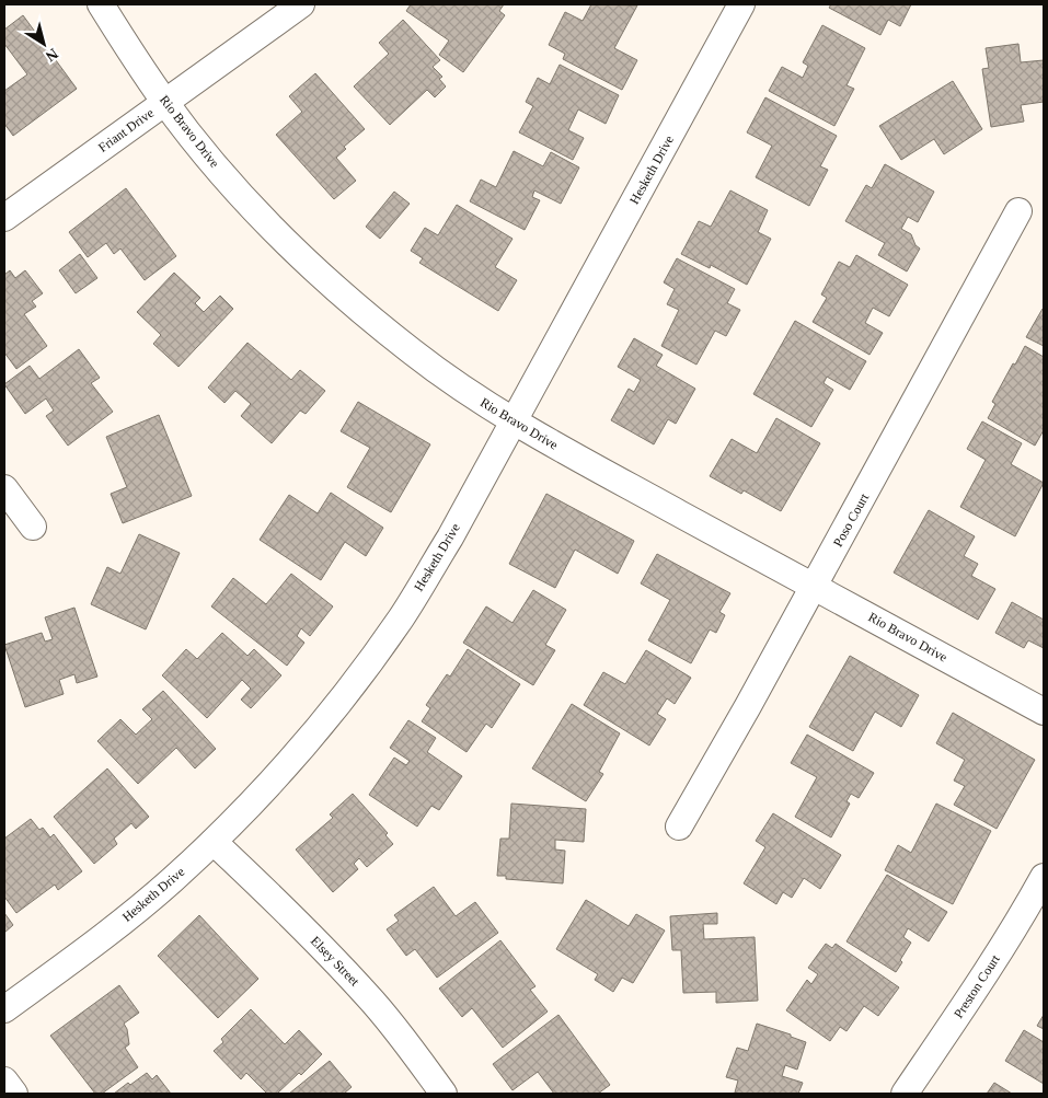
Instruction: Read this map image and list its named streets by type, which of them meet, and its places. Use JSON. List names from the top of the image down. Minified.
{"streets":{"street":["Friant Drive","Rio Bravo Drive","Hesketh Drive","Poso Court","Elsey Street","Preston Court"]},"crossings":[["Friant Drive","Rio Bravo Drive"],["Rio Bravo Drive","Hesketh Drive"],["Rio Bravo Drive","Poso Court"],["Hesketh Drive","Elsey Street"]],"north":"bottom right"}
